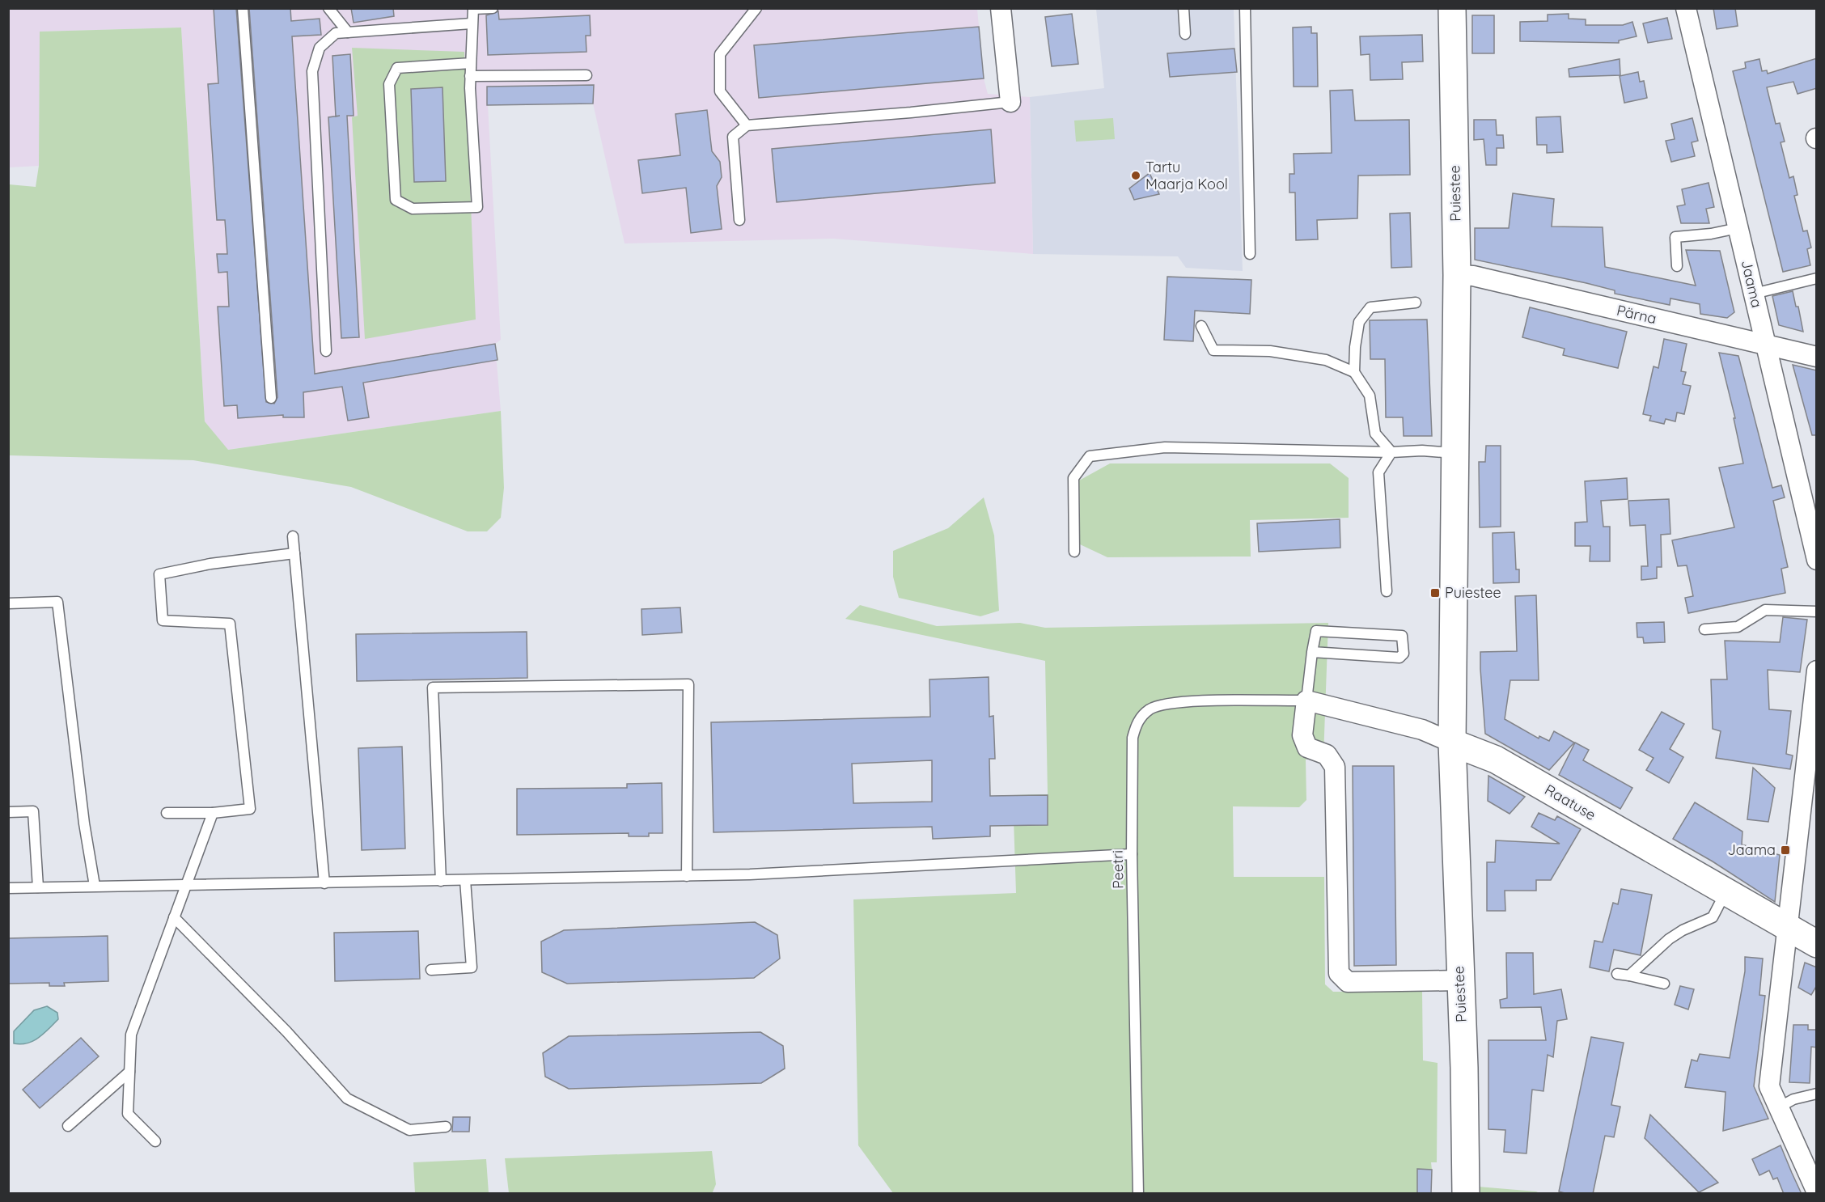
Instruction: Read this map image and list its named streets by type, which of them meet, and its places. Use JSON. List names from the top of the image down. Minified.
{"streets":{"main road":["Puiestee","Raatuse"],"street":["Jaama","Pärna"],"lane":["Peetri"]},"crossings":[["Puiestee","Pärna"],["Puiestee","Raatuse"],["Jaama","Pärna"],["Raatuse","Peetri"]],"places":{"other":["Tartu Maarja Kool"],"transit":["Puiestee","Jaama"]}}
